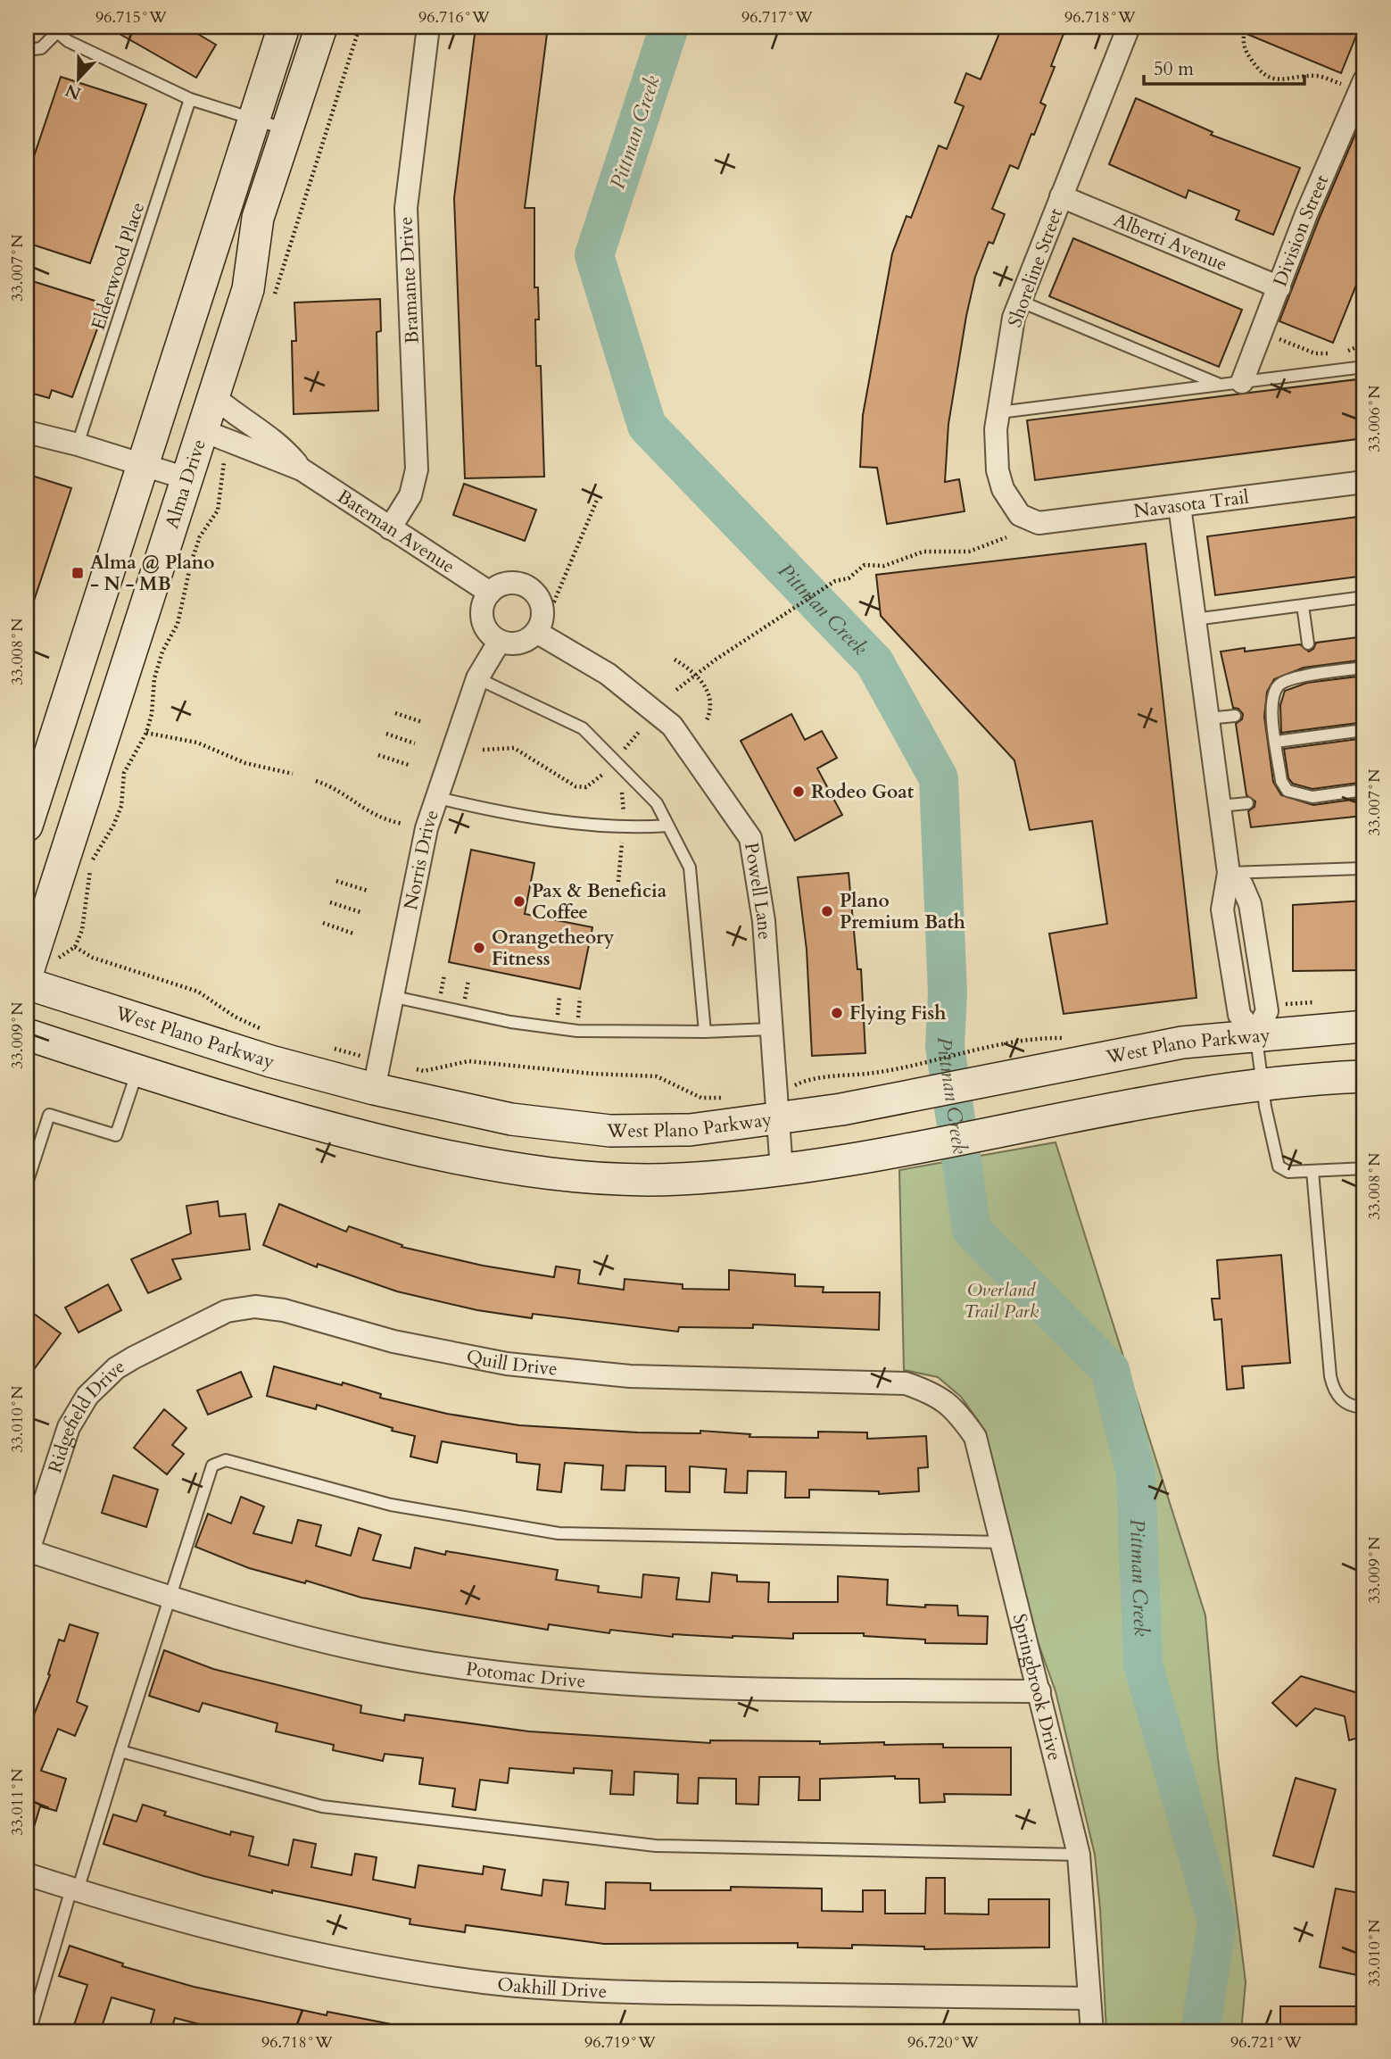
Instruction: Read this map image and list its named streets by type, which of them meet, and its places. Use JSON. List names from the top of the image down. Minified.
{"streets":{"main road":["Alma Drive","West Plano Parkway"],"street":["Division Street","Alberti Avenue","Shoreline Street","Bramante Drive","Navasota Trail","Bateman Avenue","Norris Drive","Powell Lane","Quill Drive","Ridgefield Drive","Potomac Drive","Springbrook Drive","Oakhill Drive"],"lane":["Elderwood Place"]},"crossings":[["Division Street","Alberti Avenue"],["Alberti Avenue","Shoreline Street"],["Shoreline Street","Navasota Trail"],["Bramante Drive","Bateman Avenue"],["Alma Drive","Bateman Avenue"],["Bateman Avenue","Norris Drive"],["Bateman Avenue","Powell Lane"],["Norris Drive","Powell Lane"],["Norris Drive","West Plano Parkway"],["Powell Lane","West Plano Parkway"],["Quill Drive","Ridgefield Drive"],["Quill Drive","Springbrook Drive"],["Ridgefield Drive","Potomac Drive"],["Potomac Drive","Springbrook Drive"],["Springbrook Drive","Oakhill Drive"]],"water":["Pittman Creek"],"parks":["Overland Trail Park"],"places":{"transit":["Alma @ Plano - N - MB"],"other":["Rodeo Goat","Pax & Beneficia Coffee","Plano Premium Bath","Orangetheory Fitness","Flying Fish"]},"scale_bar":"50 m","north":"bottom","coordinates":["96.715°W","96.716°W","96.717°W","96.718°W","33.007°N","33.006°N","33.008°N","33.009°N","33.010°N","33.011°N","96.719°W","96.720°W","96.721°W"]}
